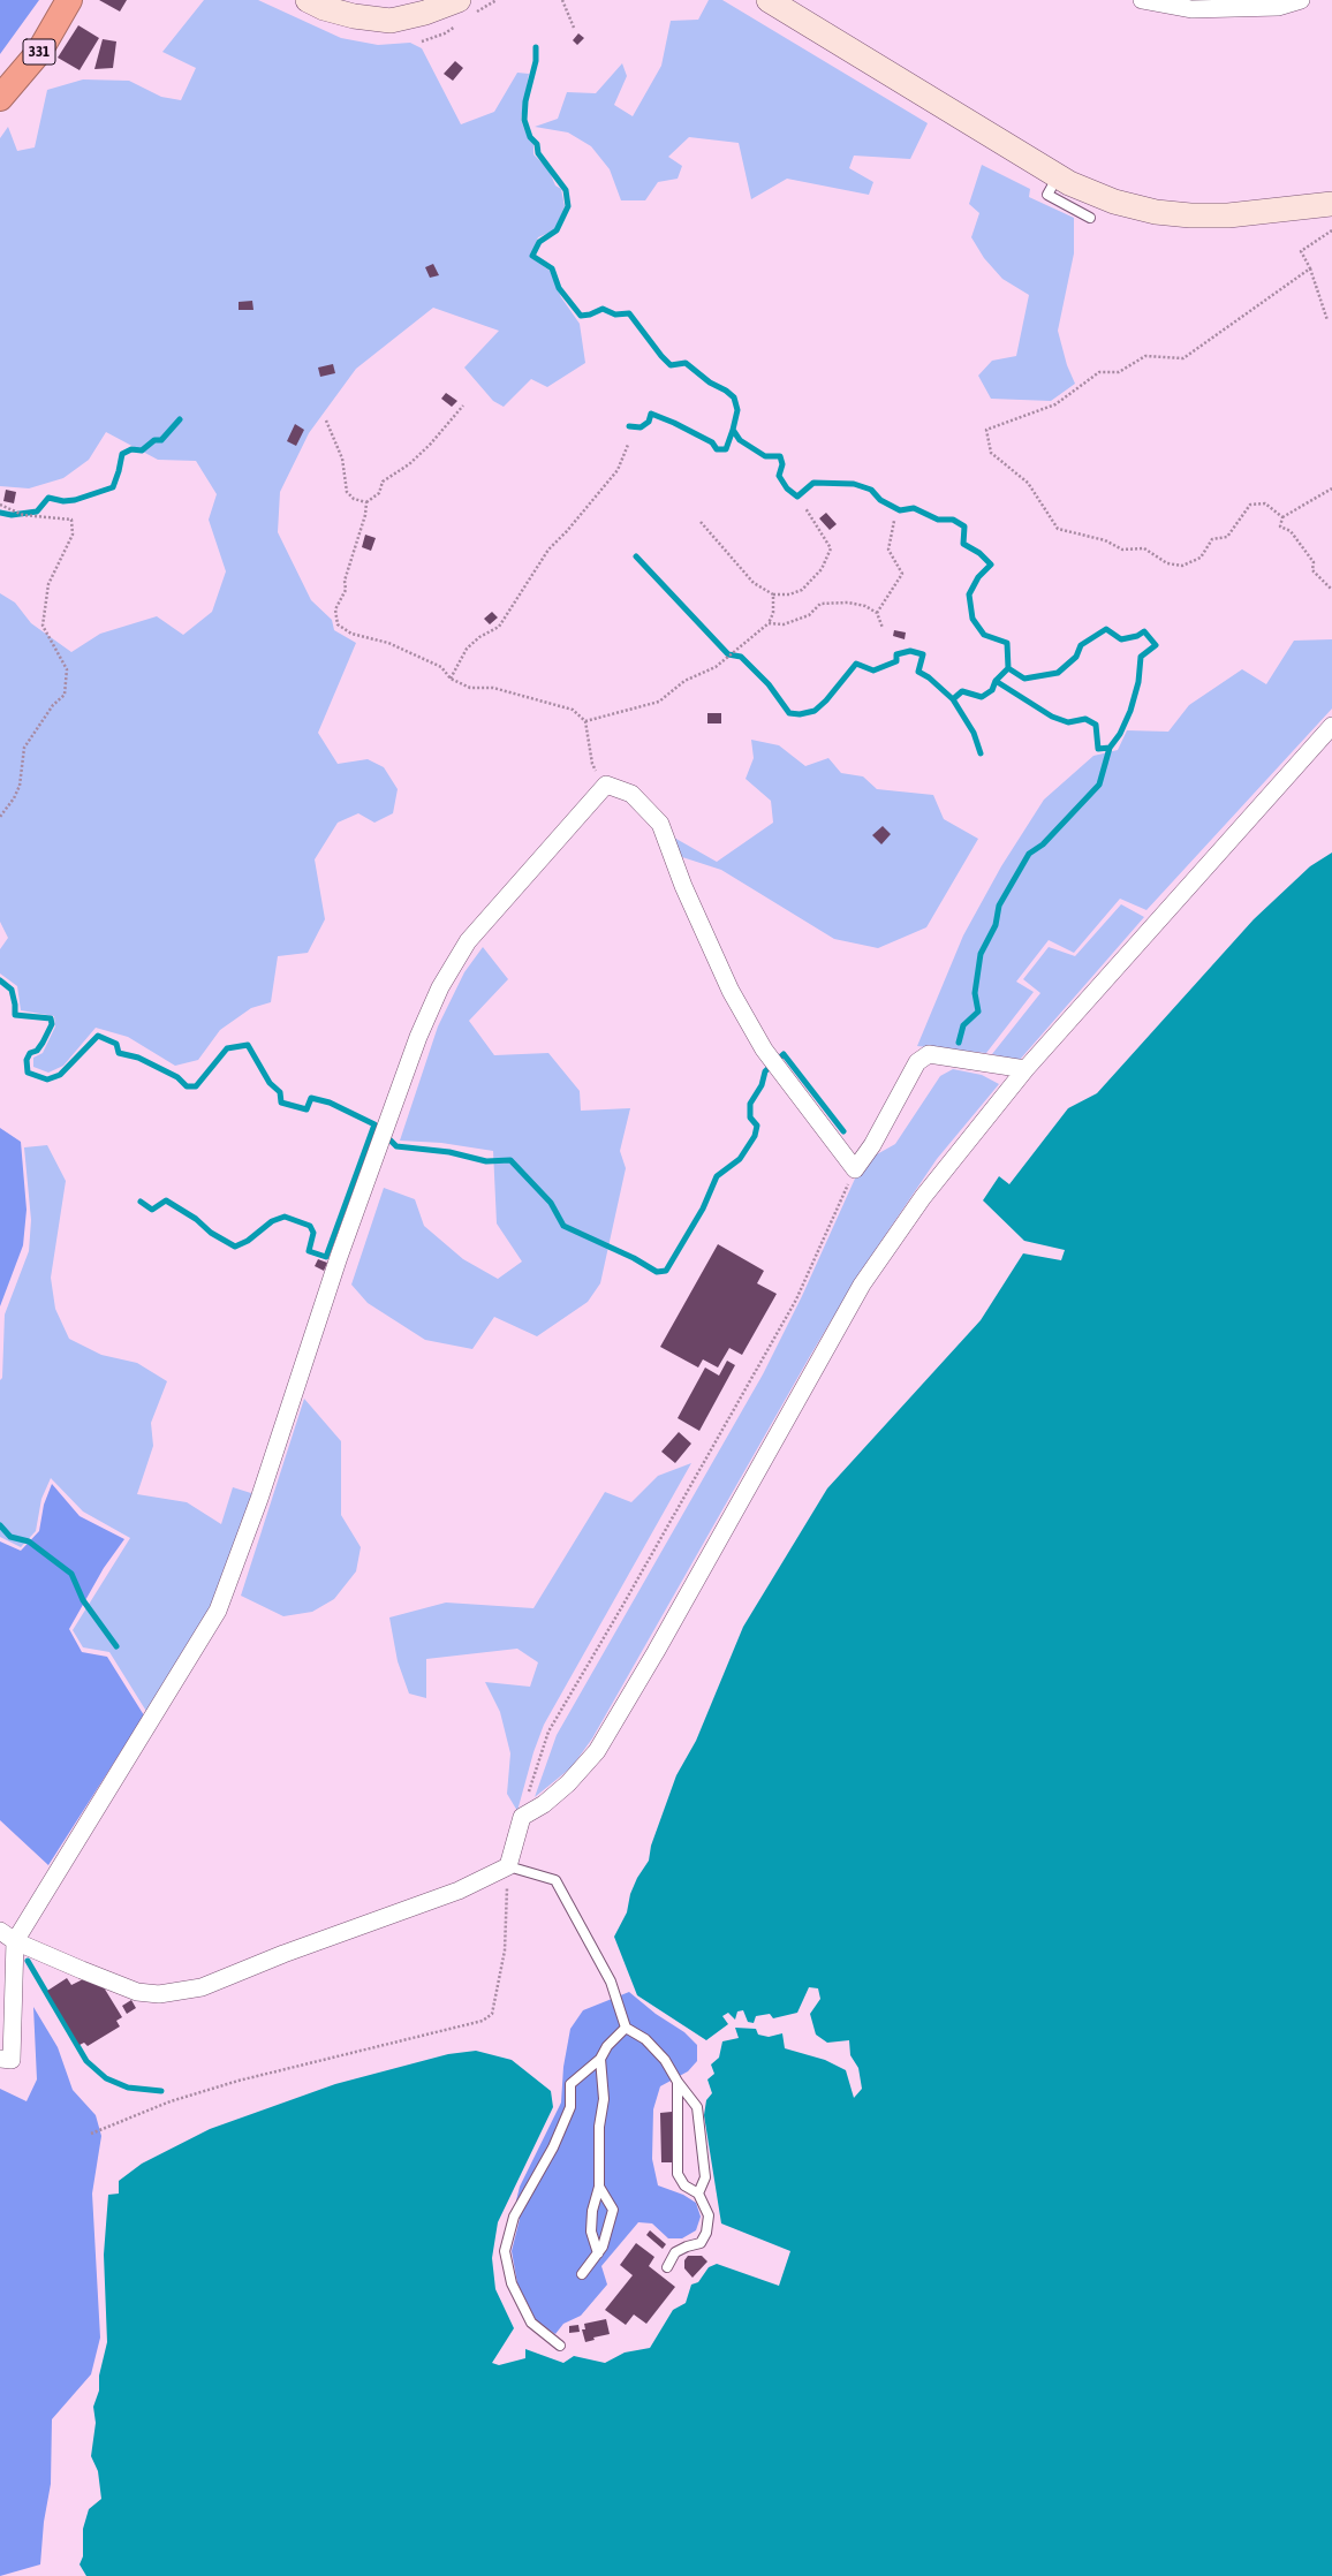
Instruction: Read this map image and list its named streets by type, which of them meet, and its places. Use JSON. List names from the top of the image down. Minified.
{"streets":{"highway":["331"]}}
